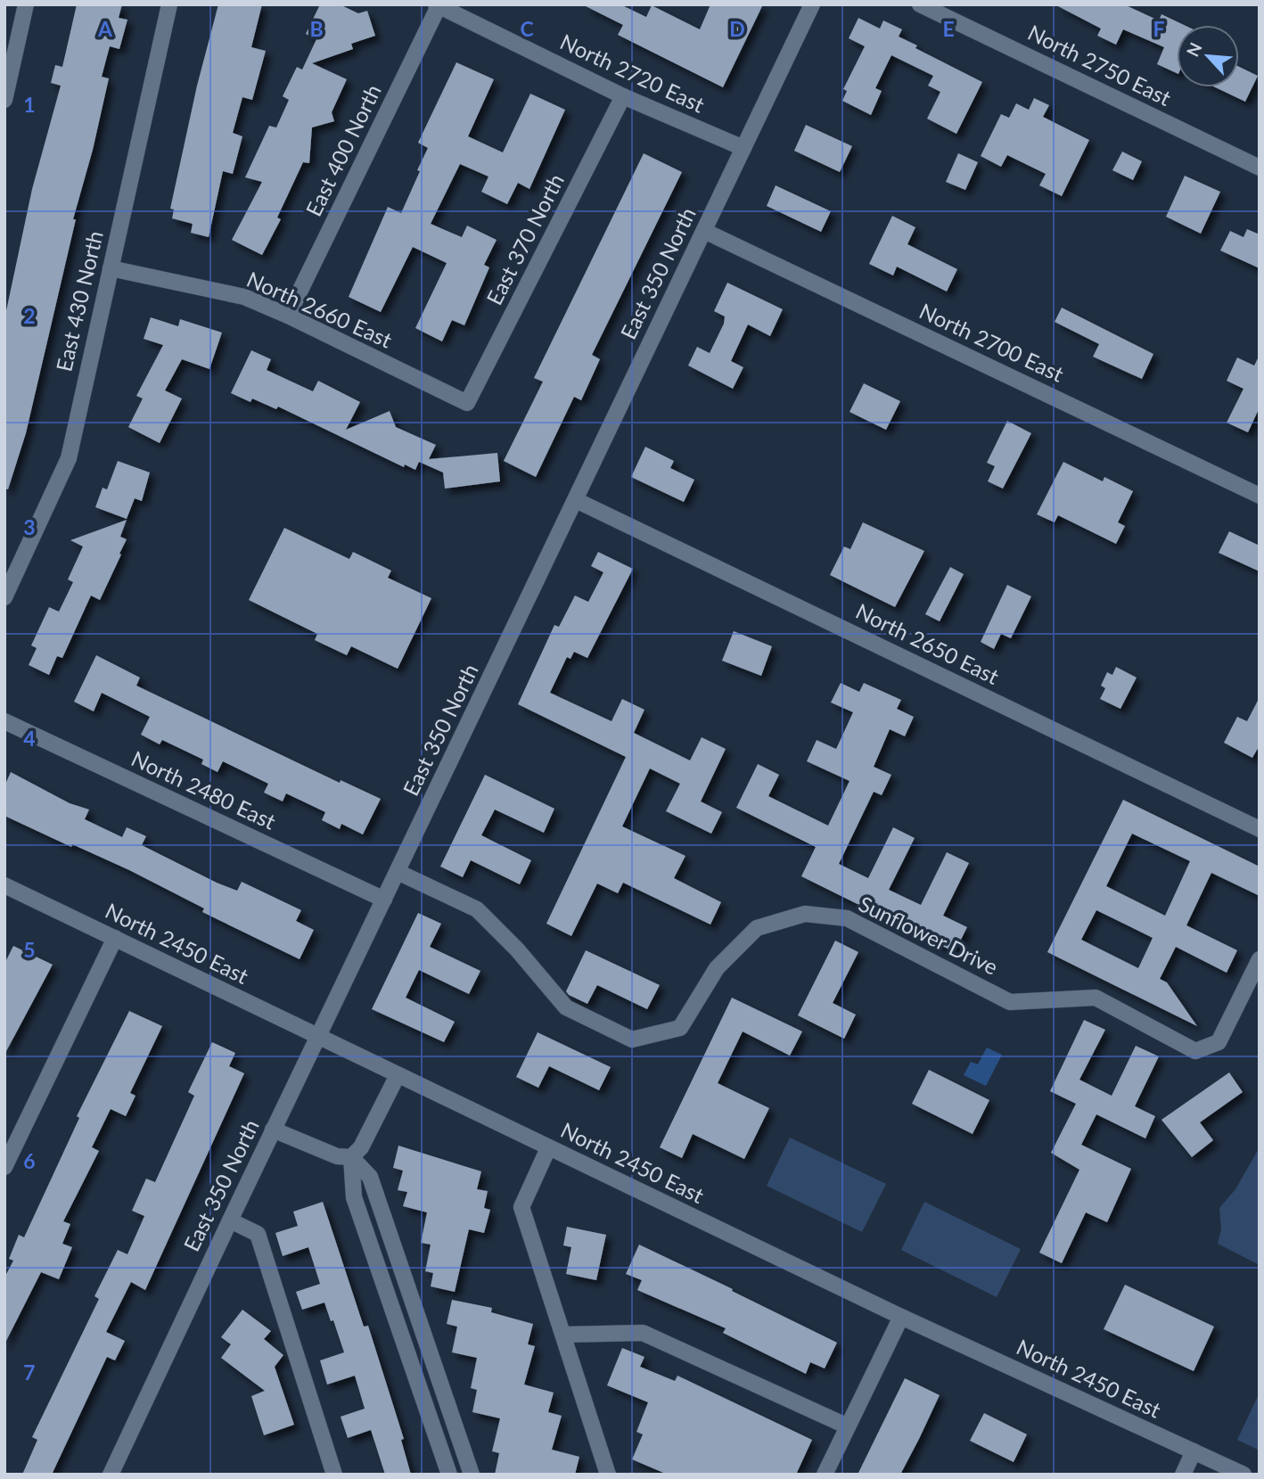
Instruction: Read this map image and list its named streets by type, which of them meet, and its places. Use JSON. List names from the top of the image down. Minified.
{"streets":{"street":["North 2750 East","North 2720 East","East 400 North","East 370 North","East 350 North","East 430 North","North 2660 East","North 2700 East","North 2650 East","North 2480 East","Sunflower Drive","North 2450 East"]},"crossings":[["North 2720 East","East 400 North"],["North 2720 East","East 370 North"],["North 2720 East","East 350 North"],["East 400 North","North 2660 East"],["East 370 North","North 2660 East"],["East 350 North","North 2700 East"],["East 350 North","North 2650 East"],["East 350 North","North 2480 East"],["East 350 North","Sunflower Drive"],["East 350 North","North 2450 East"],["East 430 North","North 2660 East"]],"north":"top left","grid":{"columns":["A","B","C","D","E","F"],"rows":["1","2","3","4","5","6","7"]}}
